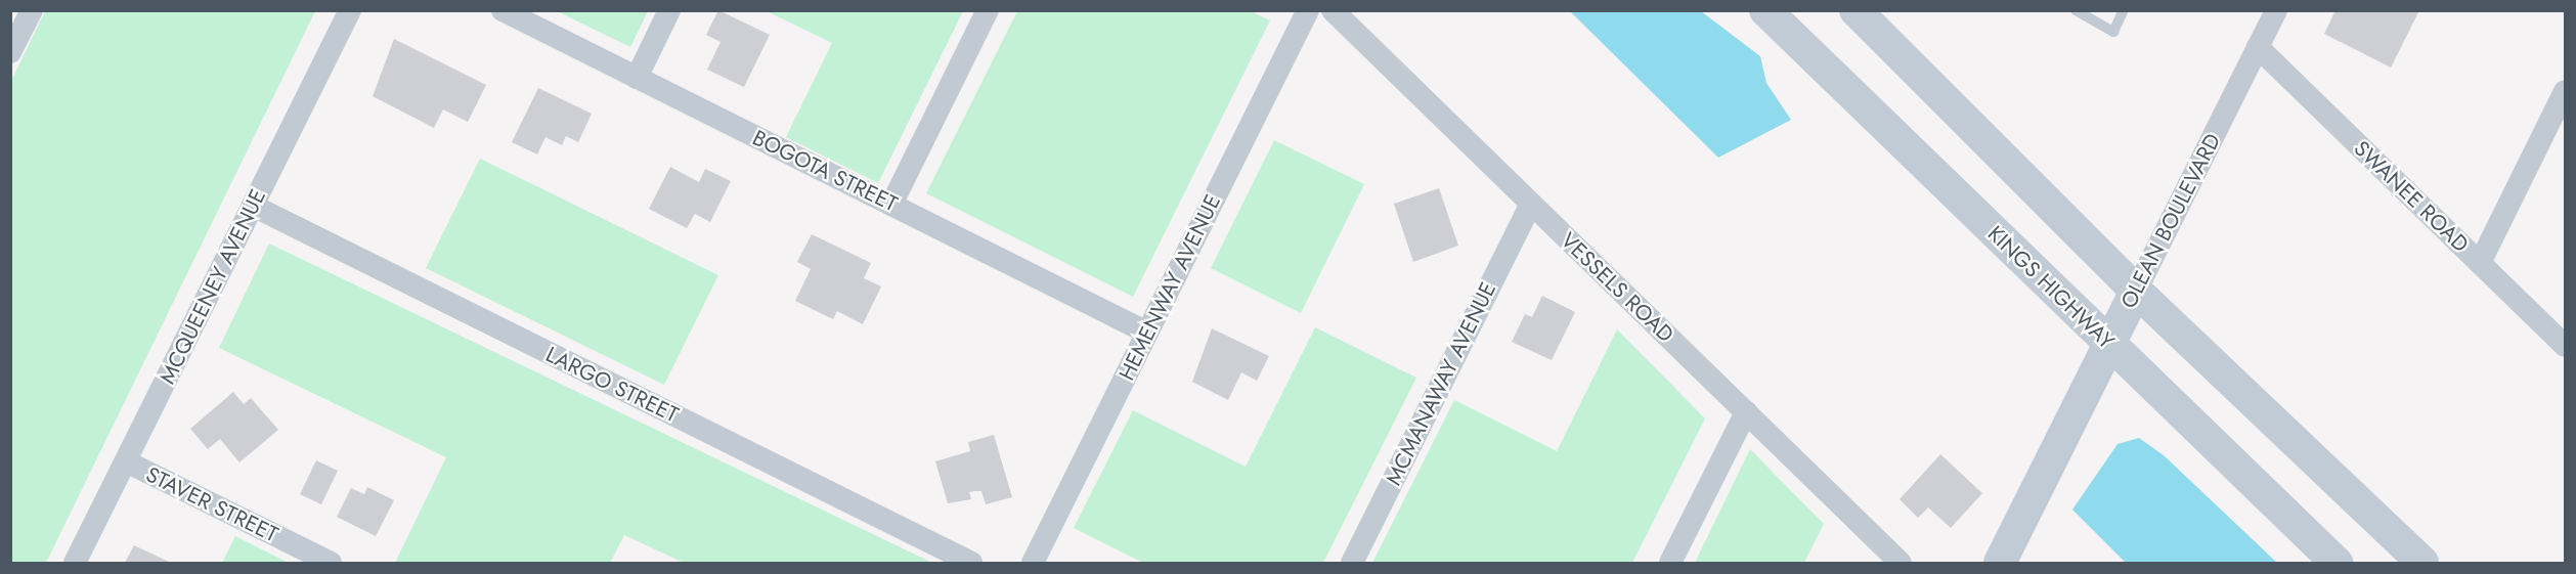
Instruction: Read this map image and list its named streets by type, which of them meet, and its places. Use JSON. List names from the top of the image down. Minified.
{"streets":{"main road":["OLEAN BOULEVARD","KINGS HIGHWAY"],"street":["BOGOTA STREET","SWANEE ROAD","MCQUEENEY AVENUE","HEMENWAY AVENUE","VESSELS ROAD","MCMANAWAY AVENUE","LARGO STREET","STAVER STREET"]},"crossings":[["BOGOTA STREET","HEMENWAY AVENUE"],["SWANEE ROAD","OLEAN BOULEVARD"],["OLEAN BOULEVARD","KINGS HIGHWAY"],["MCQUEENEY AVENUE","LARGO STREET"],["MCQUEENEY AVENUE","STAVER STREET"],["VESSELS ROAD","MCMANAWAY AVENUE"]]}
